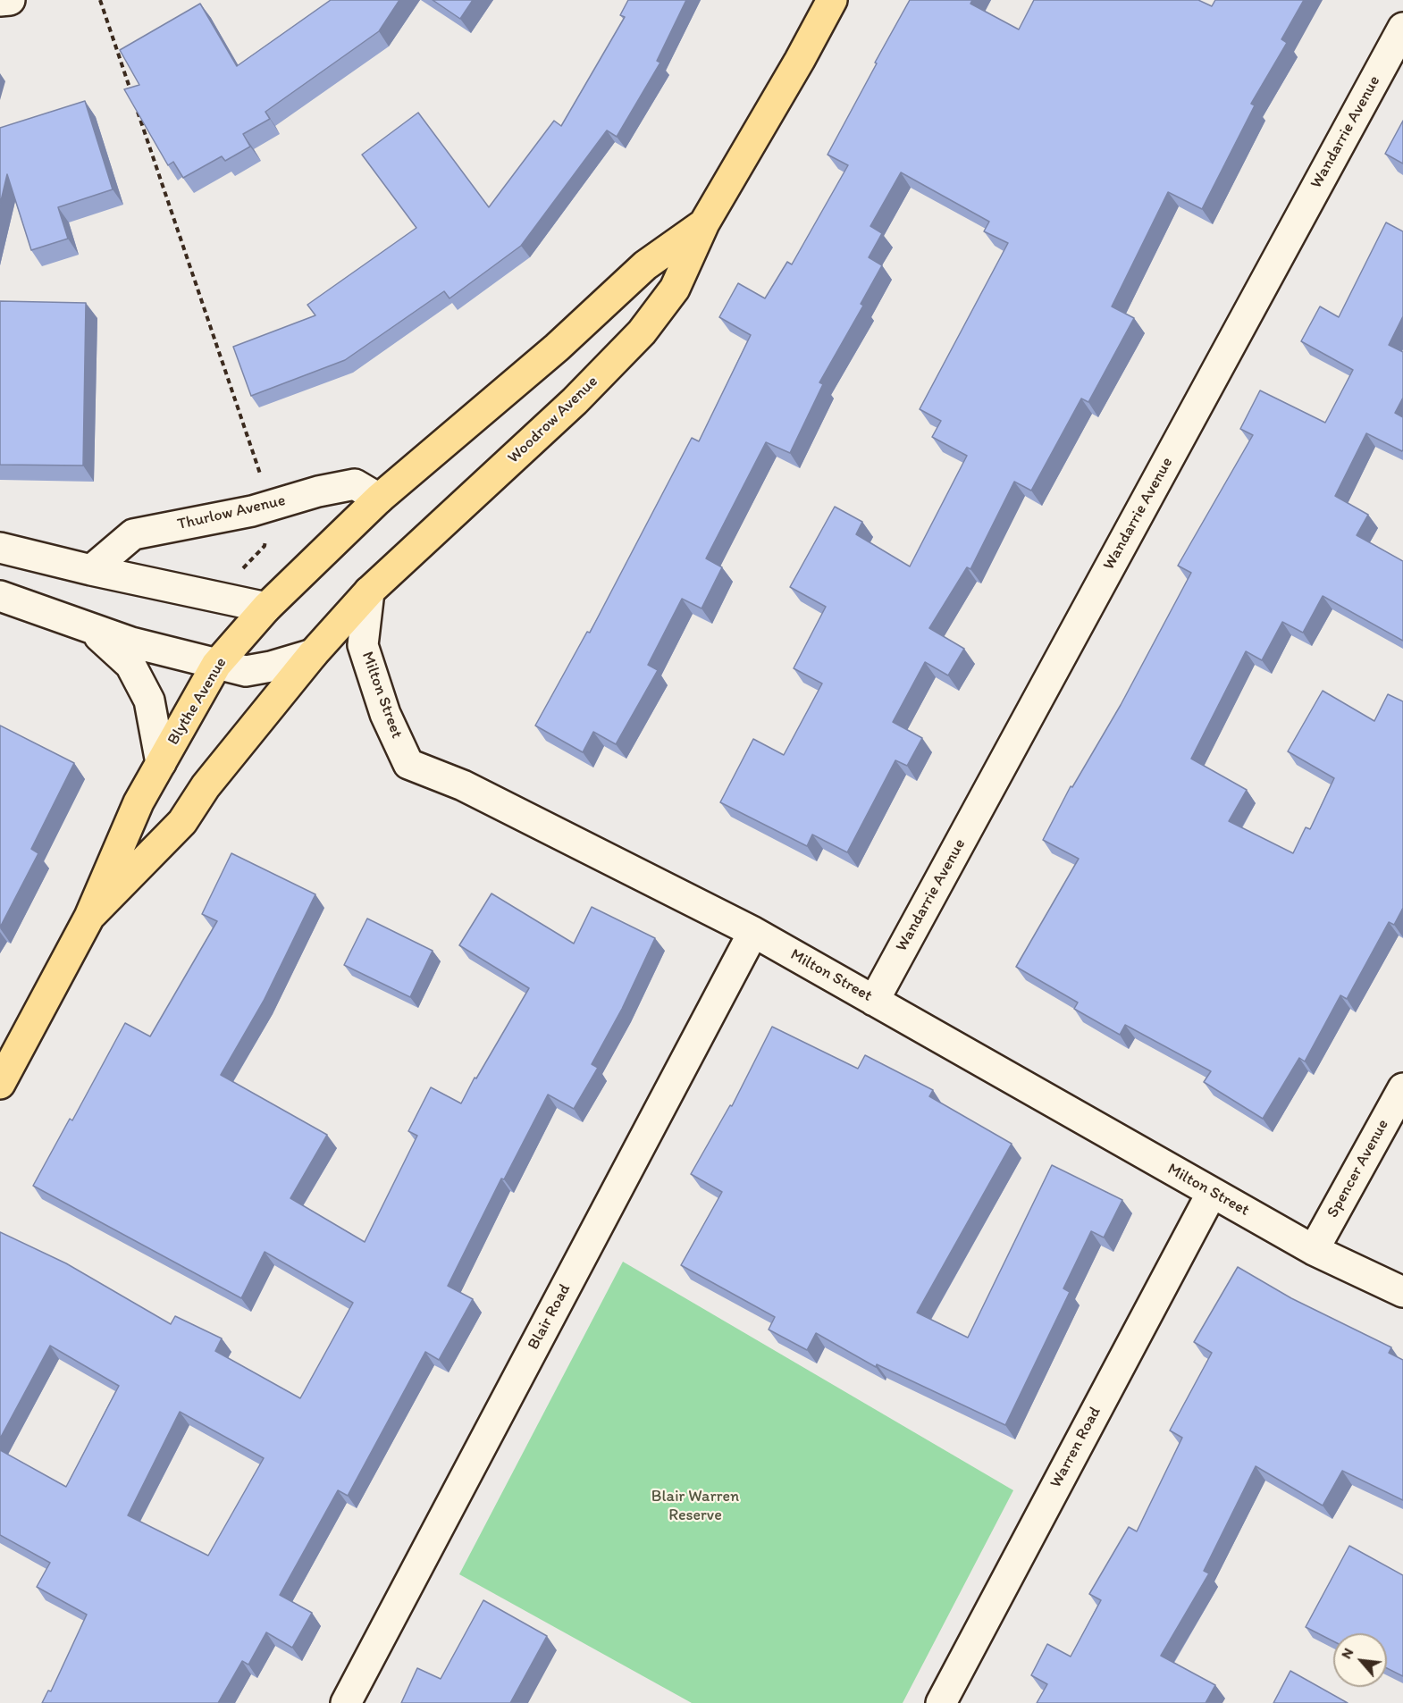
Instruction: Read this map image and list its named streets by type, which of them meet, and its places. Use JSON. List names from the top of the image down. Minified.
{"streets":{"main road":["Woodrow Avenue","Blythe Avenue"],"street":["Wandarrie Avenue","Thurlow Avenue","Milton Street","Spencer Avenue","Blair Road","Warren Road"]},"crossings":[["Wandarrie Avenue","Milton Street"],["Woodrow Avenue","Thurlow Avenue"],["Woodrow Avenue","Milton Street"],["Woodrow Avenue","Blythe Avenue"],["Thurlow Avenue","Blythe Avenue"],["Milton Street","Blythe Avenue"],["Milton Street","Spencer Avenue"],["Milton Street","Blair Road"],["Milton Street","Warren Road"]],"parks":["Blair Warren Reserve"],"north":"top left"}
